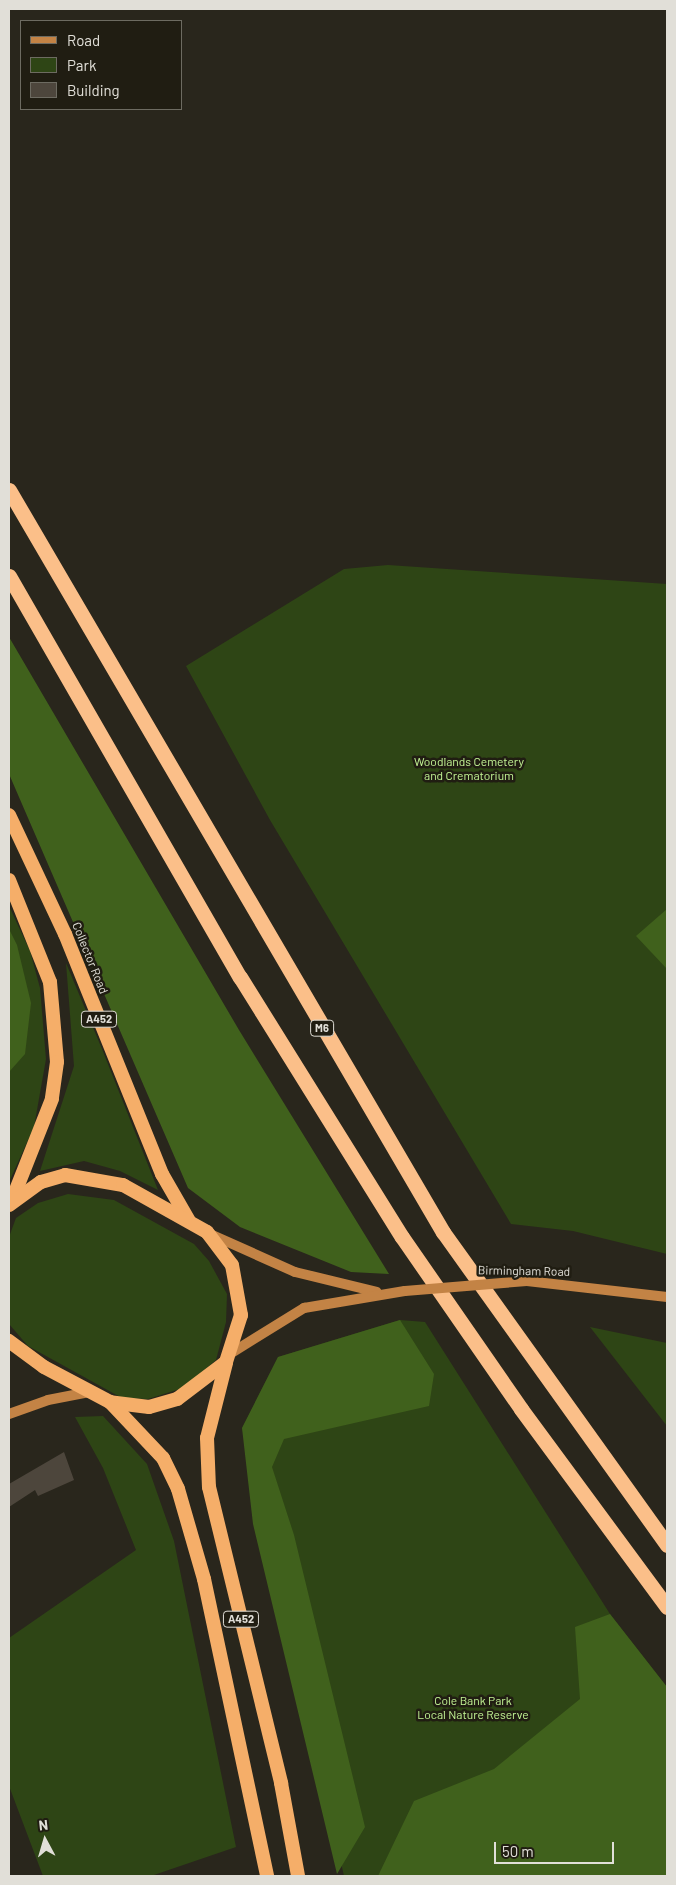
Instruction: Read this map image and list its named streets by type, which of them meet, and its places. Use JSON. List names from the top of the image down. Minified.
{"streets":{"highway":["Collector Road","A452","M6"],"main road":["Birmingham Road"]},"crossings":[["Collector Road","A452"],["A452","Birmingham Road"]],"parks":["Woodlands Cemetery and Crematorium","Cole Bank Park Local Nature Reserve"],"legend":["Road","Park","Building"],"scale_bar":"50 m","north":"top"}
